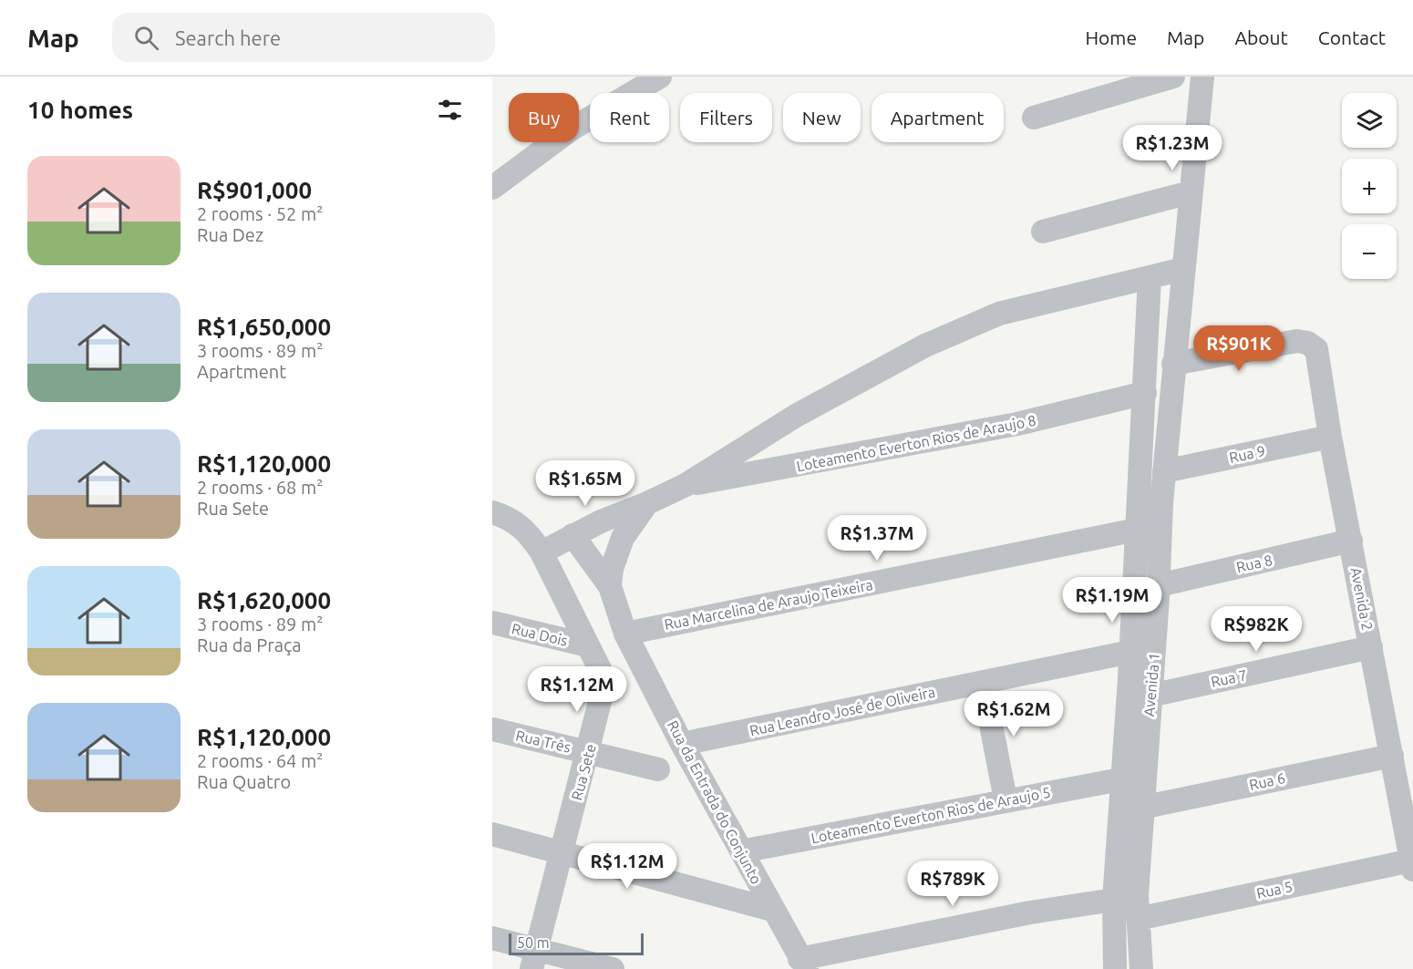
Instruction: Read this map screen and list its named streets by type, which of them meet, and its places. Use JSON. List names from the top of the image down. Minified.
{"streets":{"street":["Loteamento Everton Rios de Araujo 8","Rua 9","Rua 8","Avenida 2","Rua Marcelina de Araujo Teixeira","Rua Dois","Rua 7","Avenida 1","Rua Leandro José de Oliveira","Rua Três","Rua Sete","Rua 6","Rua da Entrada do Conjunto","Loteamento Everton Rios de Araujo 5","Rua 5"]},"crossings":[["Loteamento Everton Rios de Araujo 8","Avenida 1"],["Rua 9","Avenida 2"],["Rua 9","Avenida 1"],["Rua 8","Avenida 2"],["Rua 8","Avenida 1"],["Avenida 2","Rua 7"],["Avenida 2","Avenida 1"],["Avenida 2","Rua 6"],["Avenida 2","Rua 5"],["Rua Marcelina de Araujo Teixeira","Avenida 1"],["Rua Marcelina de Araujo Teixeira","Rua da Entrada do Conjunto"],["Rua Dois","Rua Sete"],["Rua 7","Avenida 1"],["Avenida 1","Rua Leandro José de Oliveira"],["Avenida 1","Rua 6"],["Avenida 1","Loteamento Everton Rios de Araujo 5"],["Avenida 1","Rua 5"],["Rua Leandro José de Oliveira","Rua da Entrada do Conjunto"],["Rua Três","Rua Sete"],["Rua da Entrada do Conjunto","Loteamento Everton Rios de Araujo 5"]],"scale_bar":"50 m","page":{"header":"Map","search":"Search here","nav":["Home","Map","About","Contact"],"heading":"10 homes","map_buttons":["+","−"],"chip":["Buy","Rent","Filters","New","Apartment"],"price":["R$1.23M","R$901K","R$1.65M","R$1.37M","R$1.19M","R$982K","R$1.12M","R$1.62M","R$1.12M","R$789K"],"list":[{"name":"R$901,000","note":"2 rooms · 52 m² · Rua Dez"},{"name":"R$1,650,000","note":"3 rooms · 89 m² · Apartment"},{"name":"R$1,120,000","note":"2 rooms · 68 m² · Rua Sete"},{"name":"R$1,620,000","note":"3 rooms · 89 m² · Rua da Praça"},{"name":"R$1,120,000","note":"2 rooms · 64 m² · Rua Quatro"}],"scale":"50 m"}}
